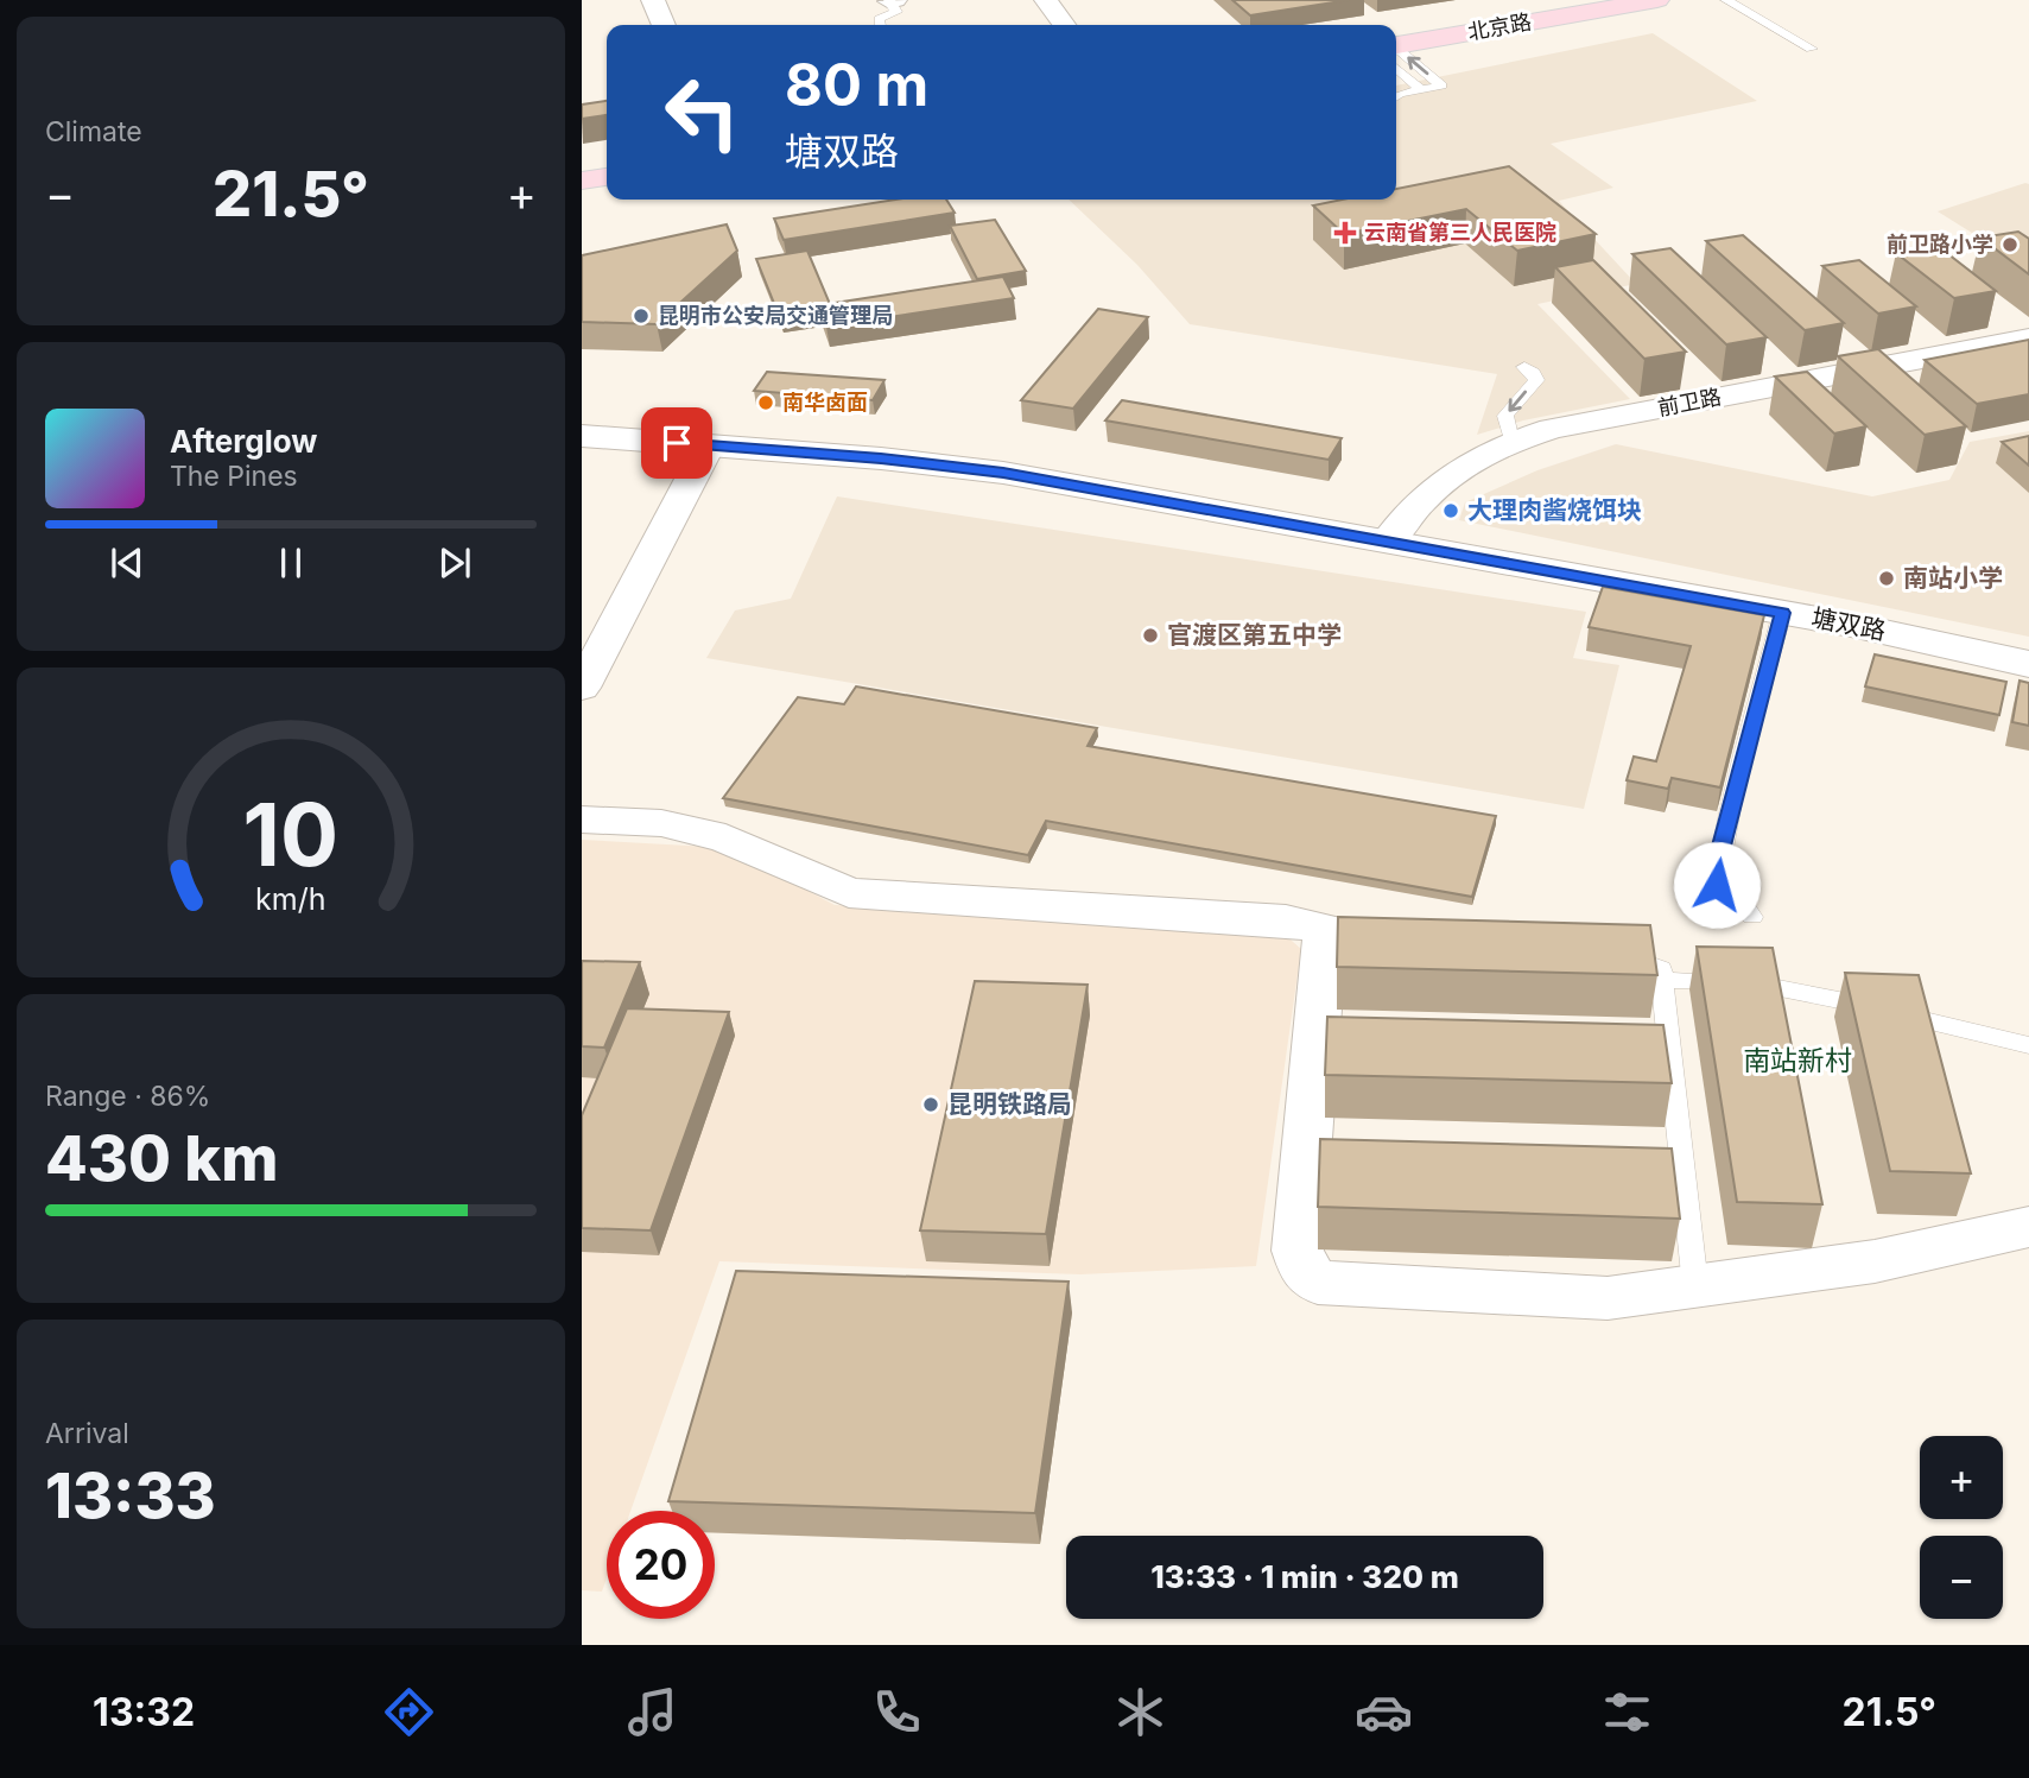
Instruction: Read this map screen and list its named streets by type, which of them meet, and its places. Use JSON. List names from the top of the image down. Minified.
{"streets":{"main road":["北京路"],"street":["前卫路","塘双路"]},"crossings":[["前卫路","塘双路"]],"districts":["南站新村"],"places":{"health":["云南省第三人民医院"],"other":["前卫路小学","昆明市公安局交通管理局","南华卤面","大理肉酱烧饵块","南站小学","官渡区第五中学","昆明铁路局"]},"page":{"tile":["Climate",["Range · 86%","430 km"],["Arrival","13:33"]],"turn":["80 m","塘双路"],"heat":["−","21.5°","+"],"song":["Afterglow","The Pines"],"map_buttons":["+","−"],"limit":"20","trip":"13:33 · 1 min · 320 m","tabs":["13:32","21.5°"],"gauge":["10","km/h"]}}
